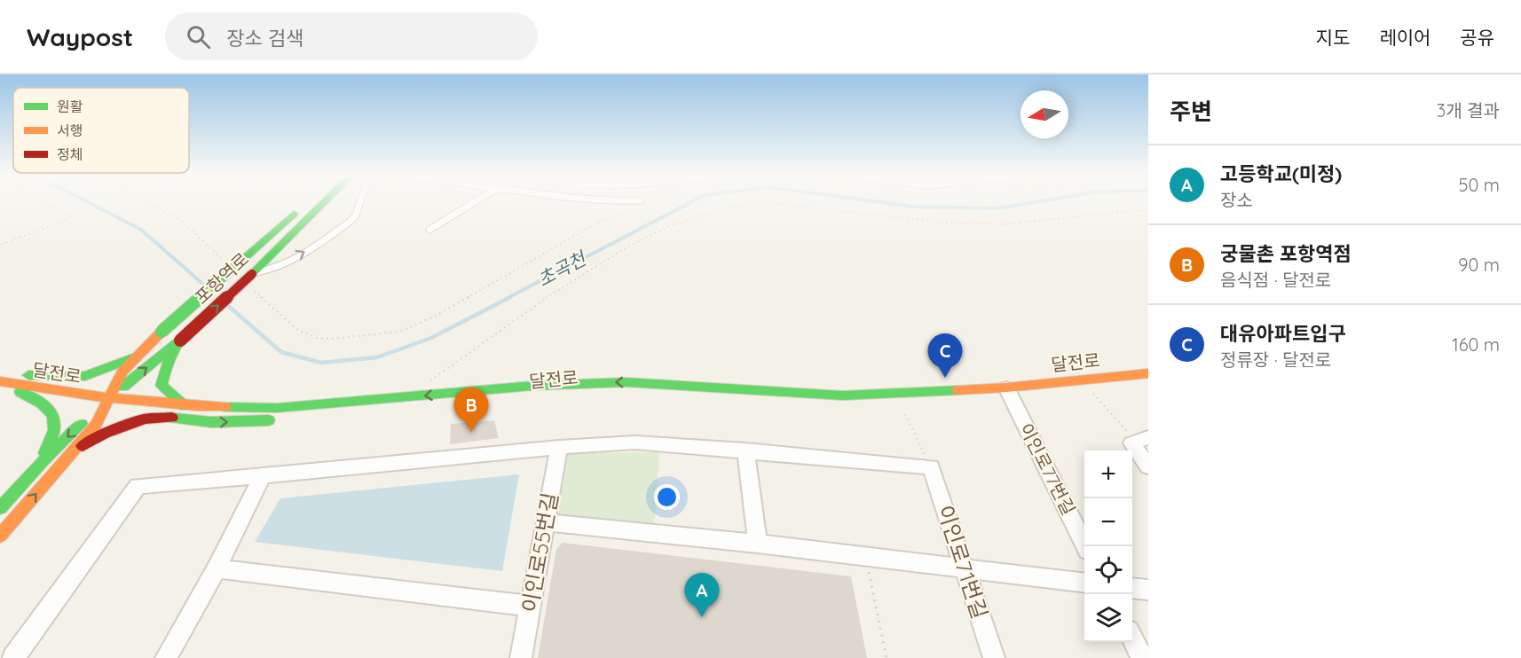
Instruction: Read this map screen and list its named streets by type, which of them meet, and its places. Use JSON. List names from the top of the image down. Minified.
{"streets":{"street":["포항역로","달전로","이인로77번길","이인로55번길","이인로71번길"]},"crossings":[["포항역로","달전로"],["달전로","이인로77번길"]],"water":["초곡천"],"legend":["원활","서행","정체"],"north":"left","page":{"header":"Waypost","search":"장소 검색","nav":["지도","레이어","공유"],"heading":["주변","3개 결과"],"list":[{"mark":"A","name":"고등학교(미정)","note":"장소","value":"50 m"},{"mark":"B","name":"궁물촌 포항역점","note":"음식점 · 달전로","value":"90 m"},{"mark":"C","name":"대유아파트입구","note":"정류장 · 달전로","value":"160 m"}],"pins":["C","B","A"],"map_buttons":["+","−"]}}
